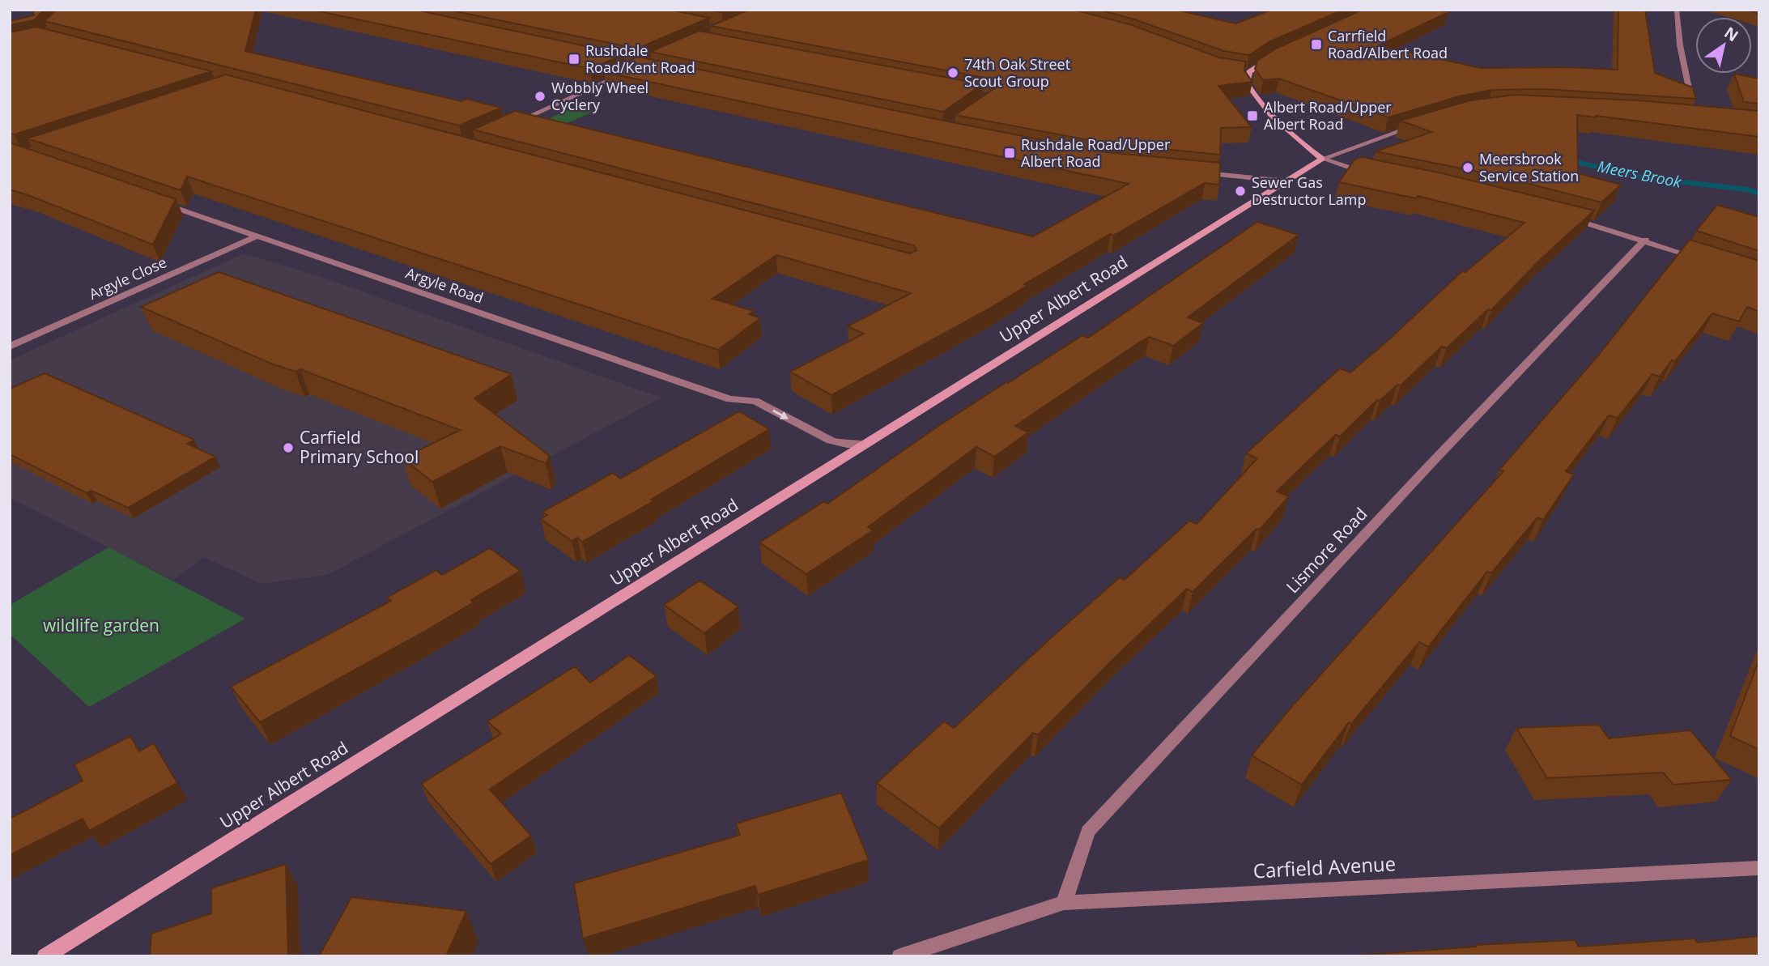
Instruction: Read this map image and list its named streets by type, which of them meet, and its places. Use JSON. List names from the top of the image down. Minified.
{"streets":{"street":["Argyle Close","Argyle Road","Upper Albert Road","Lismore Road","Carfield Avenue"]},"crossings":[["Argyle Close","Argyle Road"],["Argyle Road","Upper Albert Road"],["Lismore Road","Carfield Avenue"]],"one_way":["Argyle Road"],"water":["Meers Brook"],"parks":["wildlife garden"],"places":{"transit":["Carrfield Road/Albert Road","Rushdale Road/Kent Road","Albert Road/Upper Albert Road","Rushdale Road/Upper Albert Road"],"other":["74th Oak Street Scout Group","Wobbly Wheel Cyclery","Meersbrook Service Station","Sewer Gas Destructor Lamp","Carfield Primary School"]},"north":"top right"}
